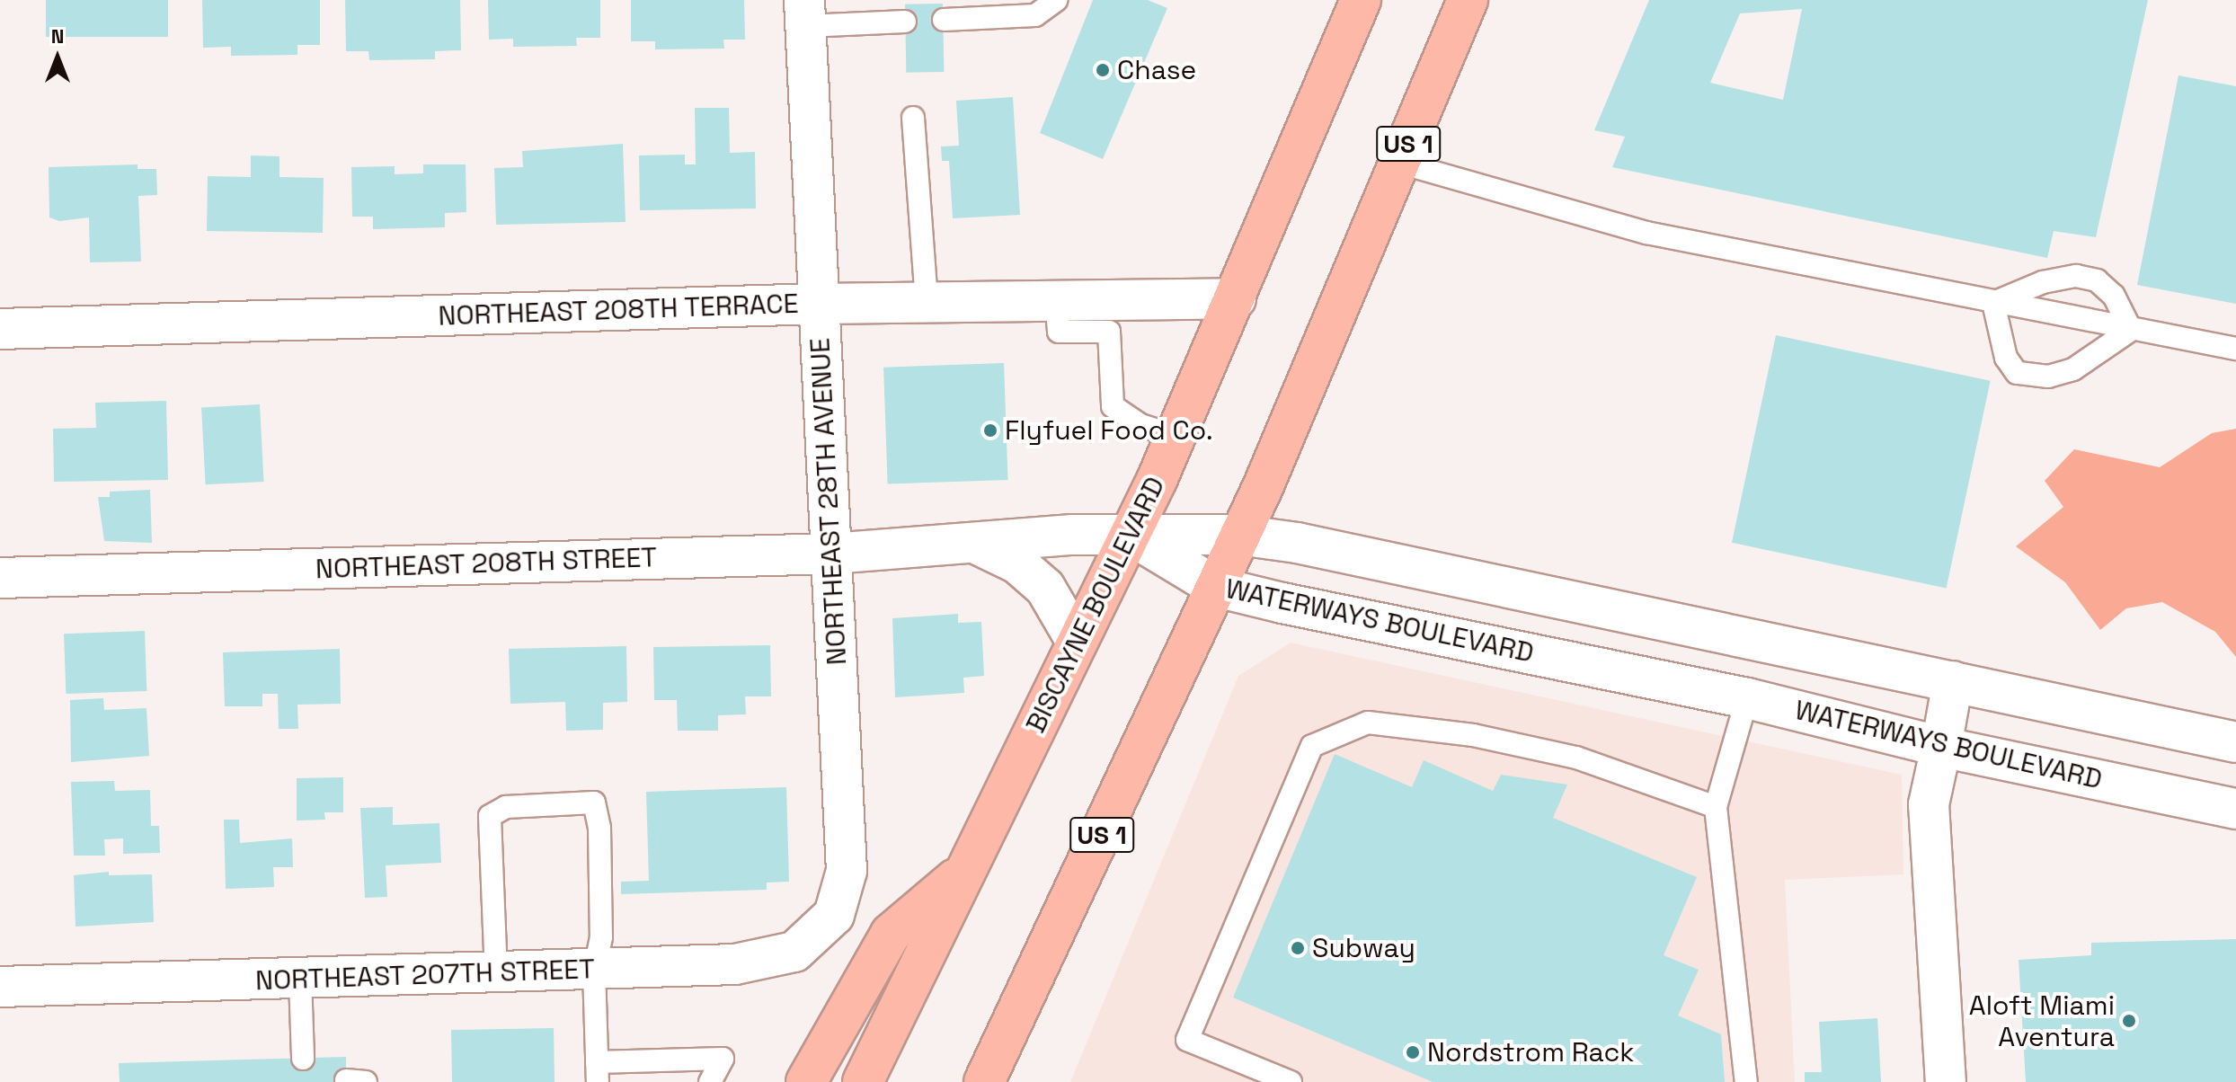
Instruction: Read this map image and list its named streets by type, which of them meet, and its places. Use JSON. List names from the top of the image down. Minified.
{"streets":{"main road":["US 1","BISCAYNE BOULEVARD"],"street":["NORTHEAST 208TH TERRACE","NORTHEAST 28TH AVENUE","NORTHEAST 208TH STREET","WATERWAYS BOULEVARD","NORTHEAST 207TH STREET"]},"crossings":[["US 1","WATERWAYS BOULEVARD"],["NORTHEAST 208TH TERRACE","NORTHEAST 28TH AVENUE"],["NORTHEAST 208TH TERRACE","BISCAYNE BOULEVARD"],["NORTHEAST 28TH AVENUE","NORTHEAST 208TH STREET"],["NORTHEAST 28TH AVENUE","NORTHEAST 207TH STREET"],["NORTHEAST 208TH STREET","BISCAYNE BOULEVARD"],["NORTHEAST 208TH STREET","WATERWAYS BOULEVARD"],["BISCAYNE BOULEVARD","WATERWAYS BOULEVARD"]],"places":["Chase","Flyfuel Food Co.","Subway","Aloft Miami Aventura","Nordstrom Rack"],"north":"top"}
